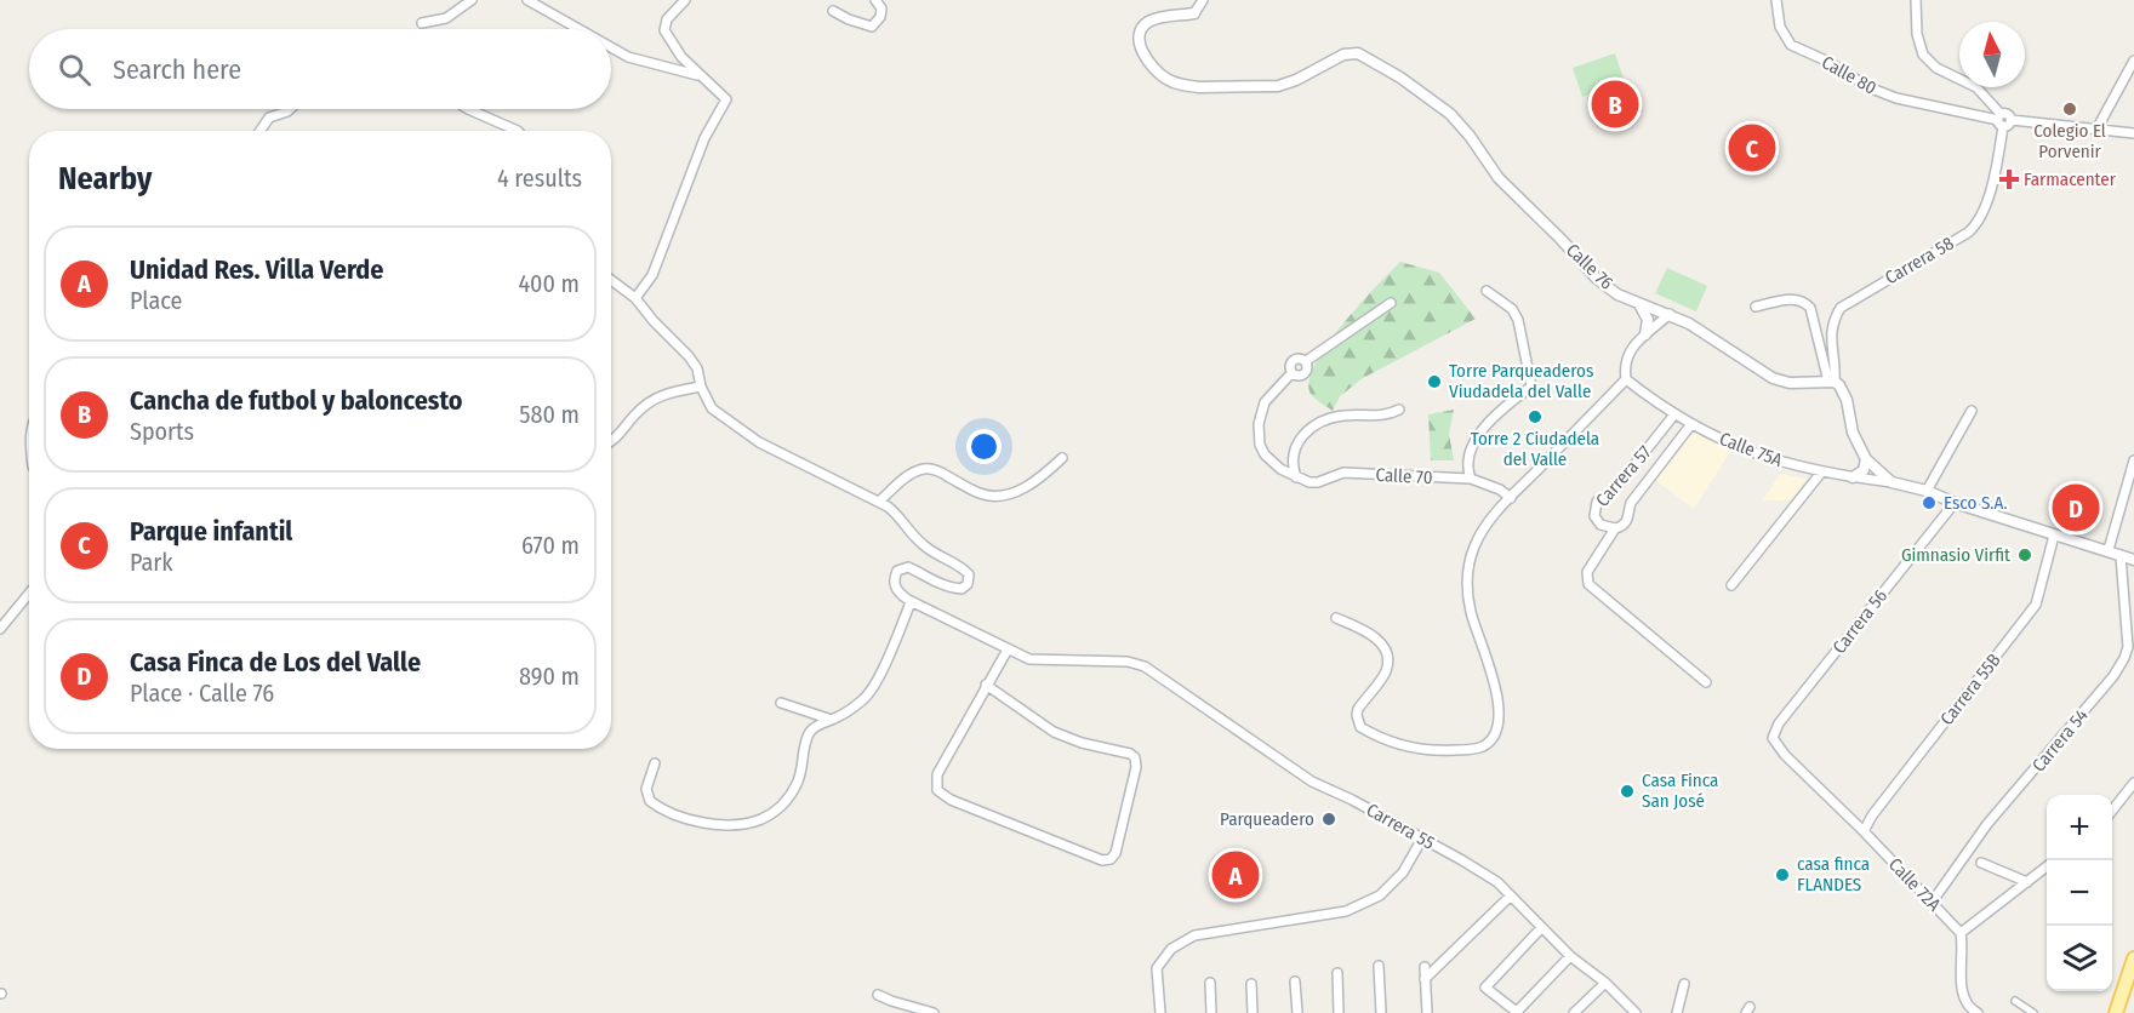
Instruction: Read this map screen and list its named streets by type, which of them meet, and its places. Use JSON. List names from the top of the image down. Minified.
{"streets":{"street":["Calle 80","Carrera 58","Calle 76","Calle 75A","Calle 70","Carrera 57","Carrera 56","Carrera 55B","Carrera 54","Carrera 55","Calle 72A"]},"crossings":[["Calle 80","Carrera 58"],["Carrera 58","Calle 76"],["Calle 75A","Carrera 57"],["Carrera 56","Calle 72A"],["Carrera 55B","Calle 72A"],["Carrera 54","Calle 72A"]],"places":{"other":["Colegio El Porvenir","Torre Parqueaderos Viudadela del Valle","Torre 2 Ciudadela del Valle","Esco S.A.","Gimnasio Virfit","Casa Finca San José","Parqueadero","casa finca FLANDES"],"health":["Farmacenter"]},"north":"top","page":{"search":"Search here","pins":["B","C","D","A"],"heading":["Nearby","4 results"],"list":[{"mark":"A","name":"Unidad Res. Villa Verde","note":"Place","value":"400 m"},{"mark":"B","name":"Cancha de futbol y baloncesto","note":"Sports","value":"580 m"},{"mark":"C","name":"Parque infantil","note":"Park","value":"670 m"},{"mark":"D","name":"Casa Finca de Los del Valle","note":"Place · Calle 76","value":"890 m"}],"map_buttons":["+","−"]}}
